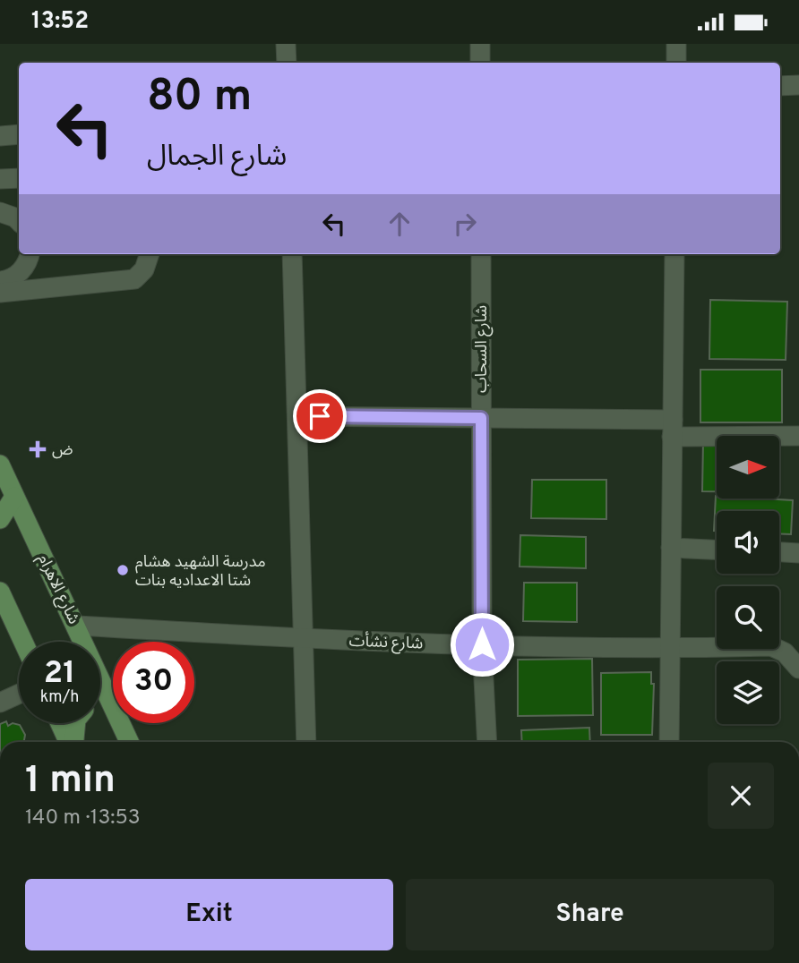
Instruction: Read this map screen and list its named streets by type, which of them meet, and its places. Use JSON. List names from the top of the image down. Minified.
{"streets":{"main road":["شارع الاهرام"],"street":["شارع السحاب","شارع نشأت"]},"crossings":[["شارع السحاب","شارع نشأت"],["شارع الاهرام","شارع نشأت"]],"places":{"health":["ض"],"other":["مدرسة الشهيد هشام شتا الاعداديه بنات"]},"north":"right","page":{"status":"13:52","turn":["80 m","شارع الجمال"],"speed":"21 km/h","limit":"30","heading":["1 min","140 m · 13:53"],"buttons":["Exit","Share"]}}
